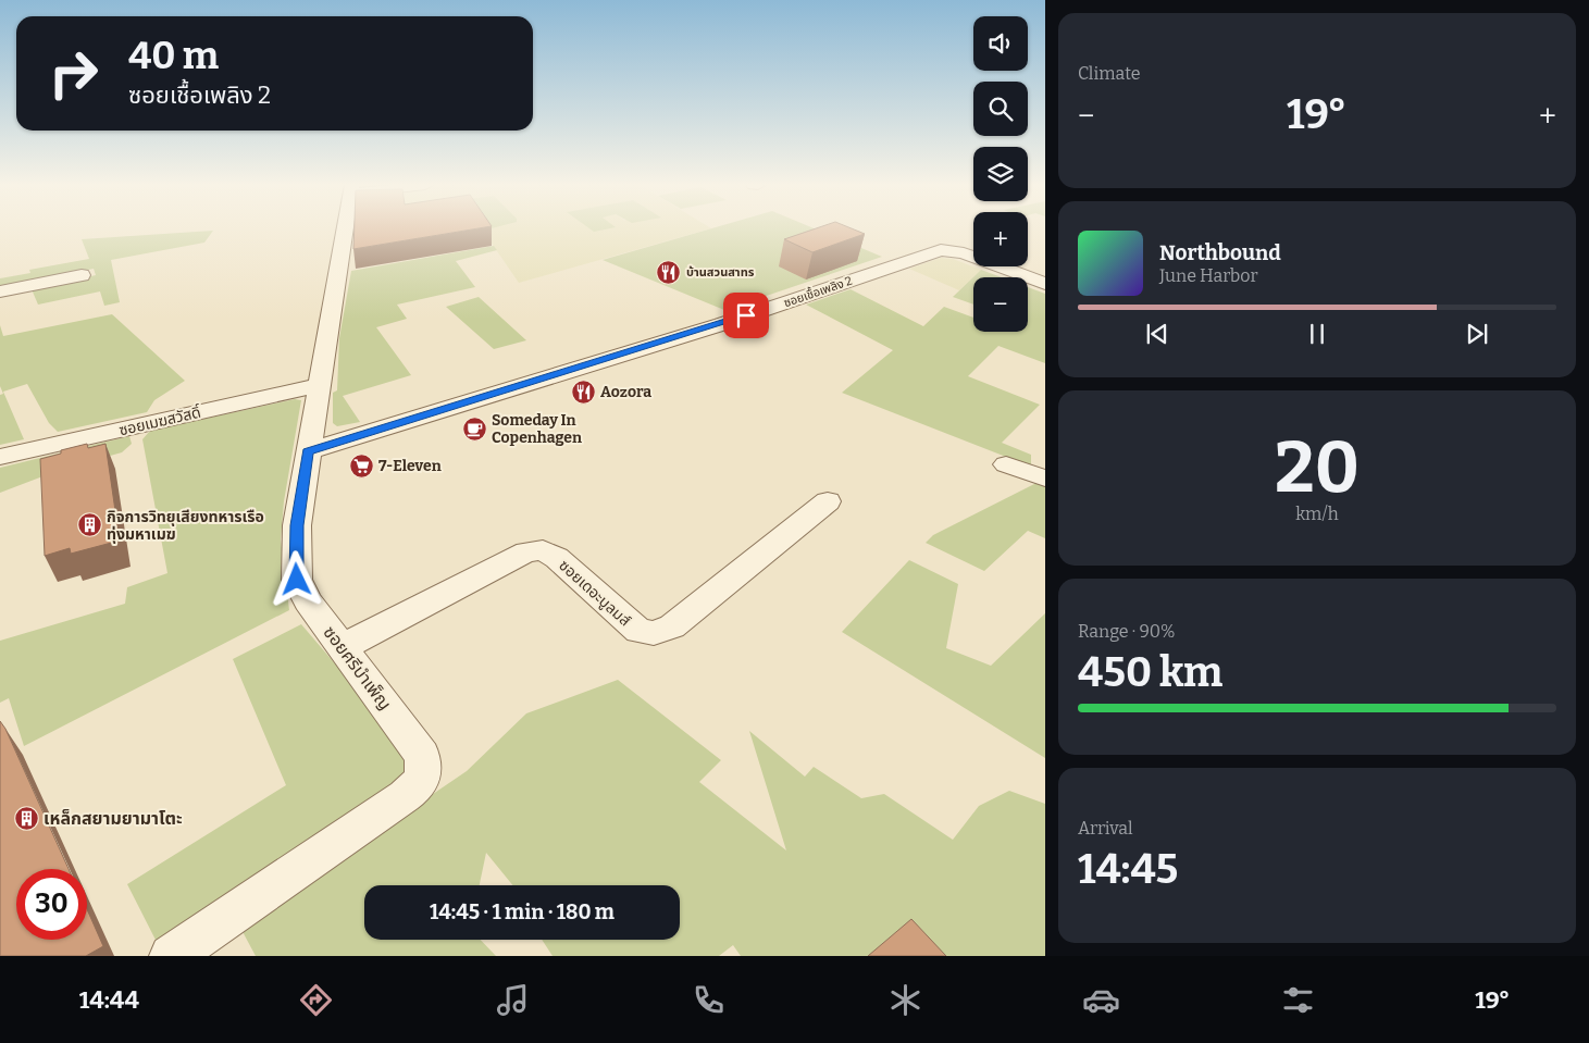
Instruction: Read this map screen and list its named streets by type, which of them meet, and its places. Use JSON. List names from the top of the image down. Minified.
{"streets":{"street":["ซอยเชื้อเพลิง 2","ซอยเมฆสวัสดิ์","ซอยเดอะบูลมส์","ซอยศรีบำเพ็ญ"]},"crossings":[["ซอยเชื้อเพลิง 2","ซอยศรีบำเพ็ญ"],["ซอยเมฆสวัสดิ์","ซอยศรีบำเพ็ญ"],["ซอยเดอะบูลมส์","ซอยศรีบำเพ็ญ"]],"places":{"restaurant":["บ้านสวนสาทร","Aozora"],"cafe":["Someday In Copenhagen"],"supermarket":["7-Eleven"],"building":["กิจการวิทยุเสียงทหารเรือ ทุ่งมหาเมฆ","เหล็กสยามยามาโตะ"]},"page":{"tile":["Climate",["20","km/h"],["Range · 90%","450 km"],["Arrival","14:45"]],"map_buttons":["+","−"],"turn":["40 m","ซอยเชื้อเพลิง 2"],"heat":["−","19°","+"],"song":["Northbound","June Harbor"],"limit":"30","trip":"14:45 · 1 min · 180 m","tabs":["14:44","19°"]}}
